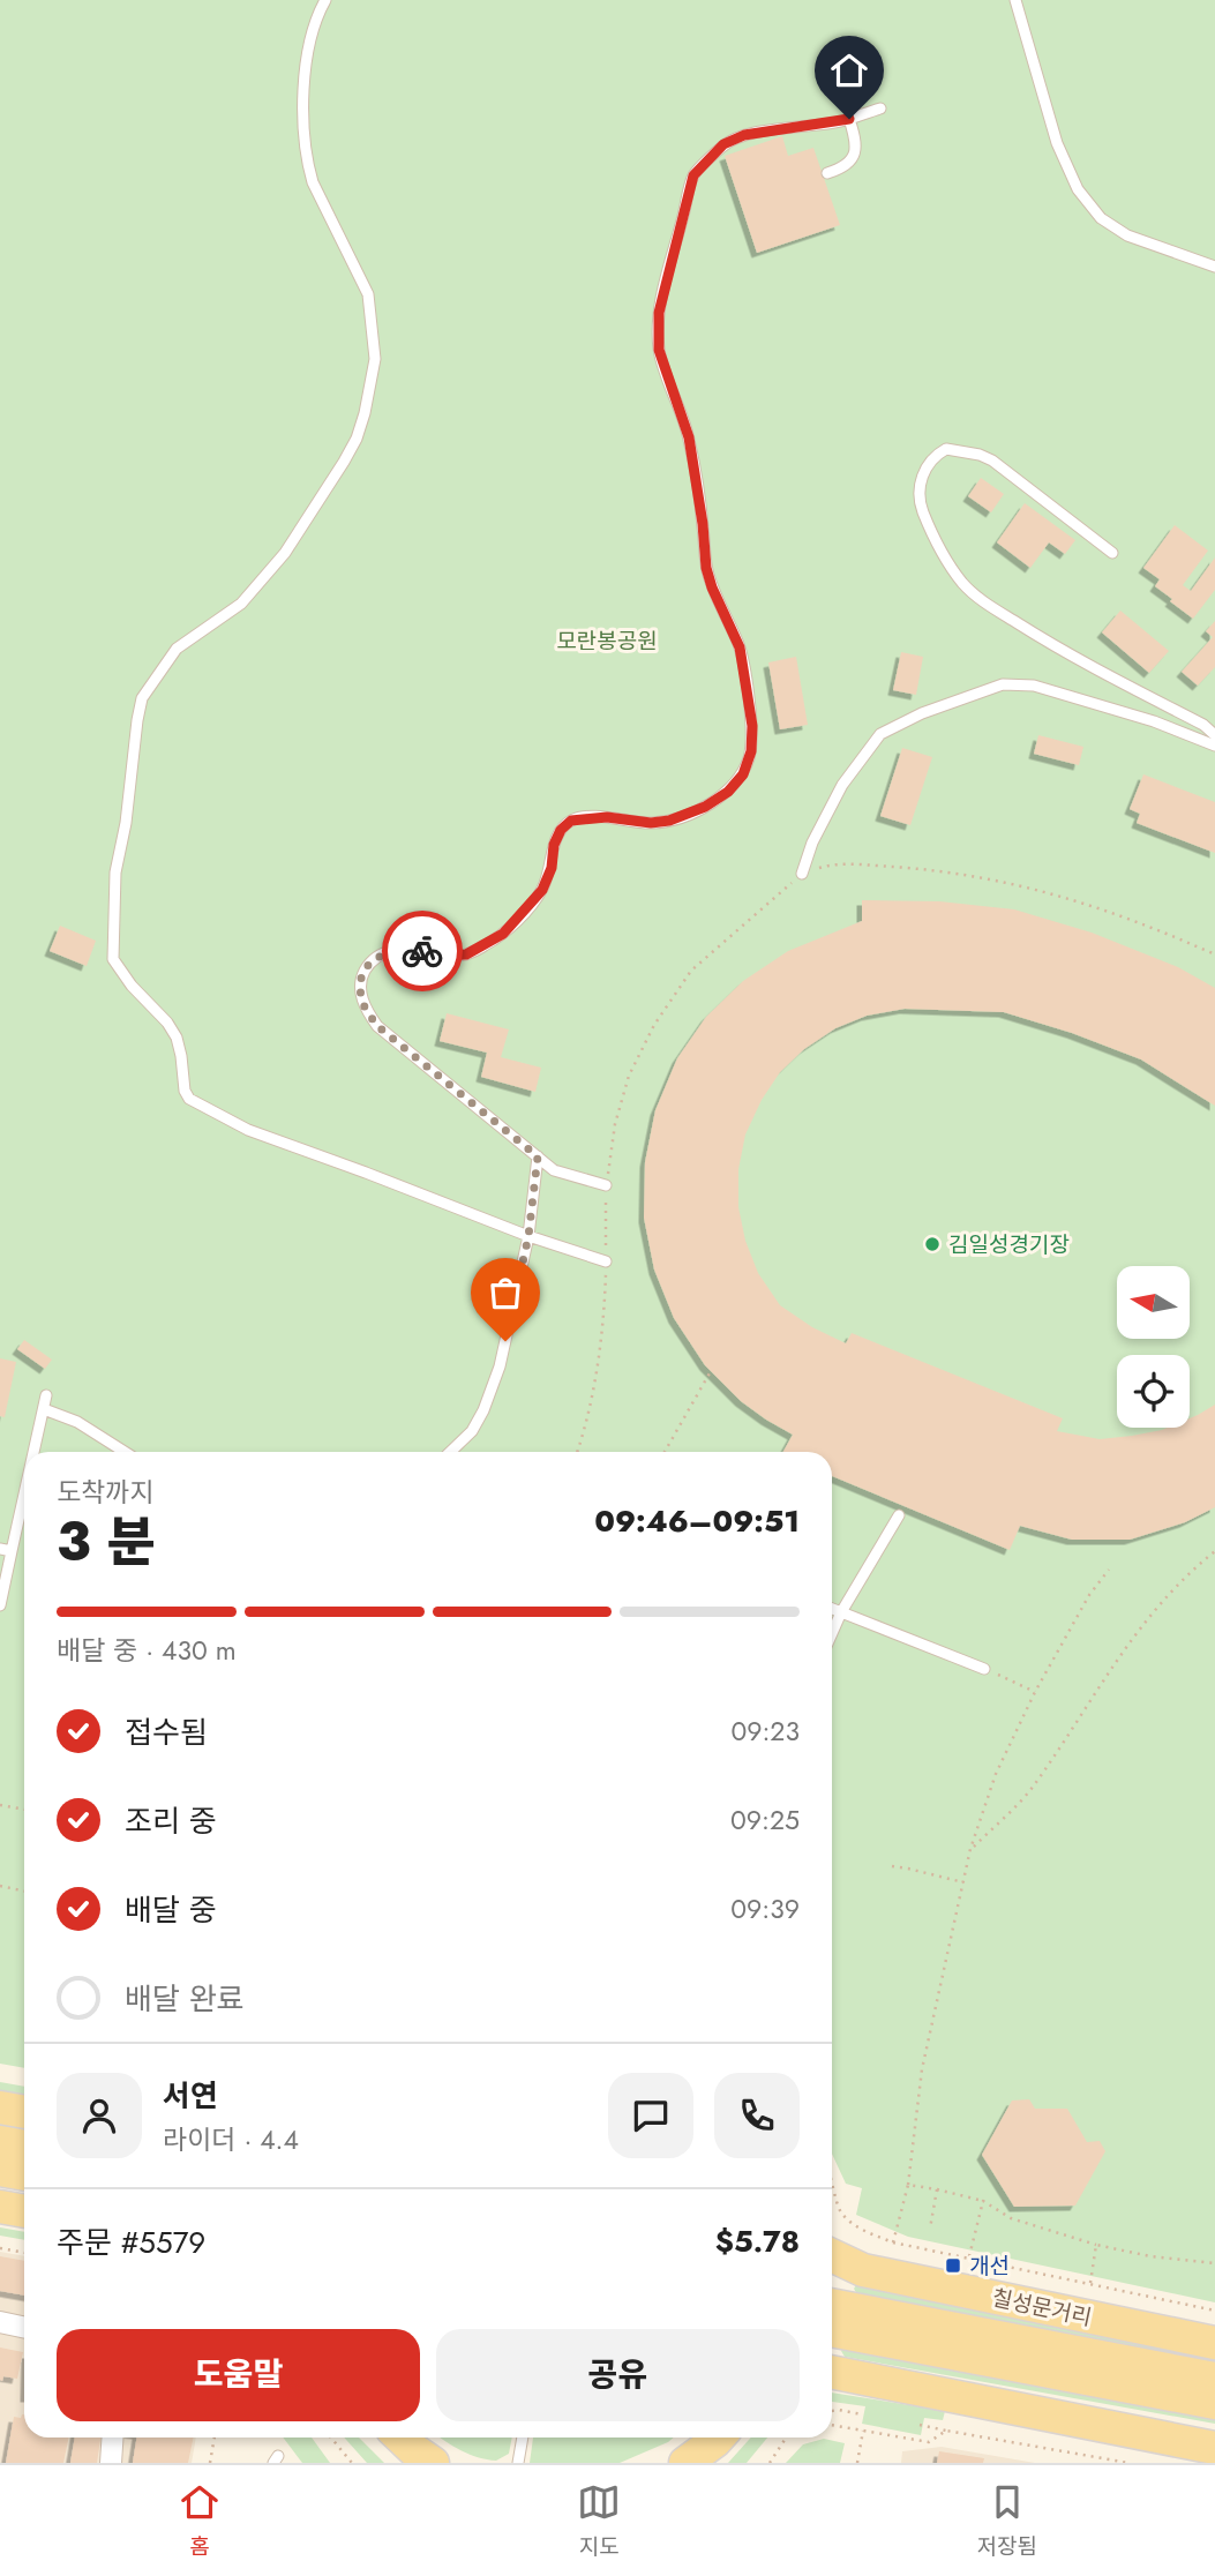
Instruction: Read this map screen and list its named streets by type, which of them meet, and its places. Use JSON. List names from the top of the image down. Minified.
{"streets":{"main road":["칠성문거리"]},"parks":["모란봉공원"],"places":{"other":["김일성경기장"],"transit":["개선"]},"north":"left","page":{"heading":["3 분","도착까지","09:46–09:51"],"panel":["서연","라이더 · 4.4","주문 #5579","$5.78"],"bar":"배달 중 · 430 m","list":[["접수됨","09:23"],["조리 중","09:25"],["배달 중","09:39"],"배달 완료"],"buttons":["도움말","공유"],"tabs":["홈","지도","저장됨"]}}
